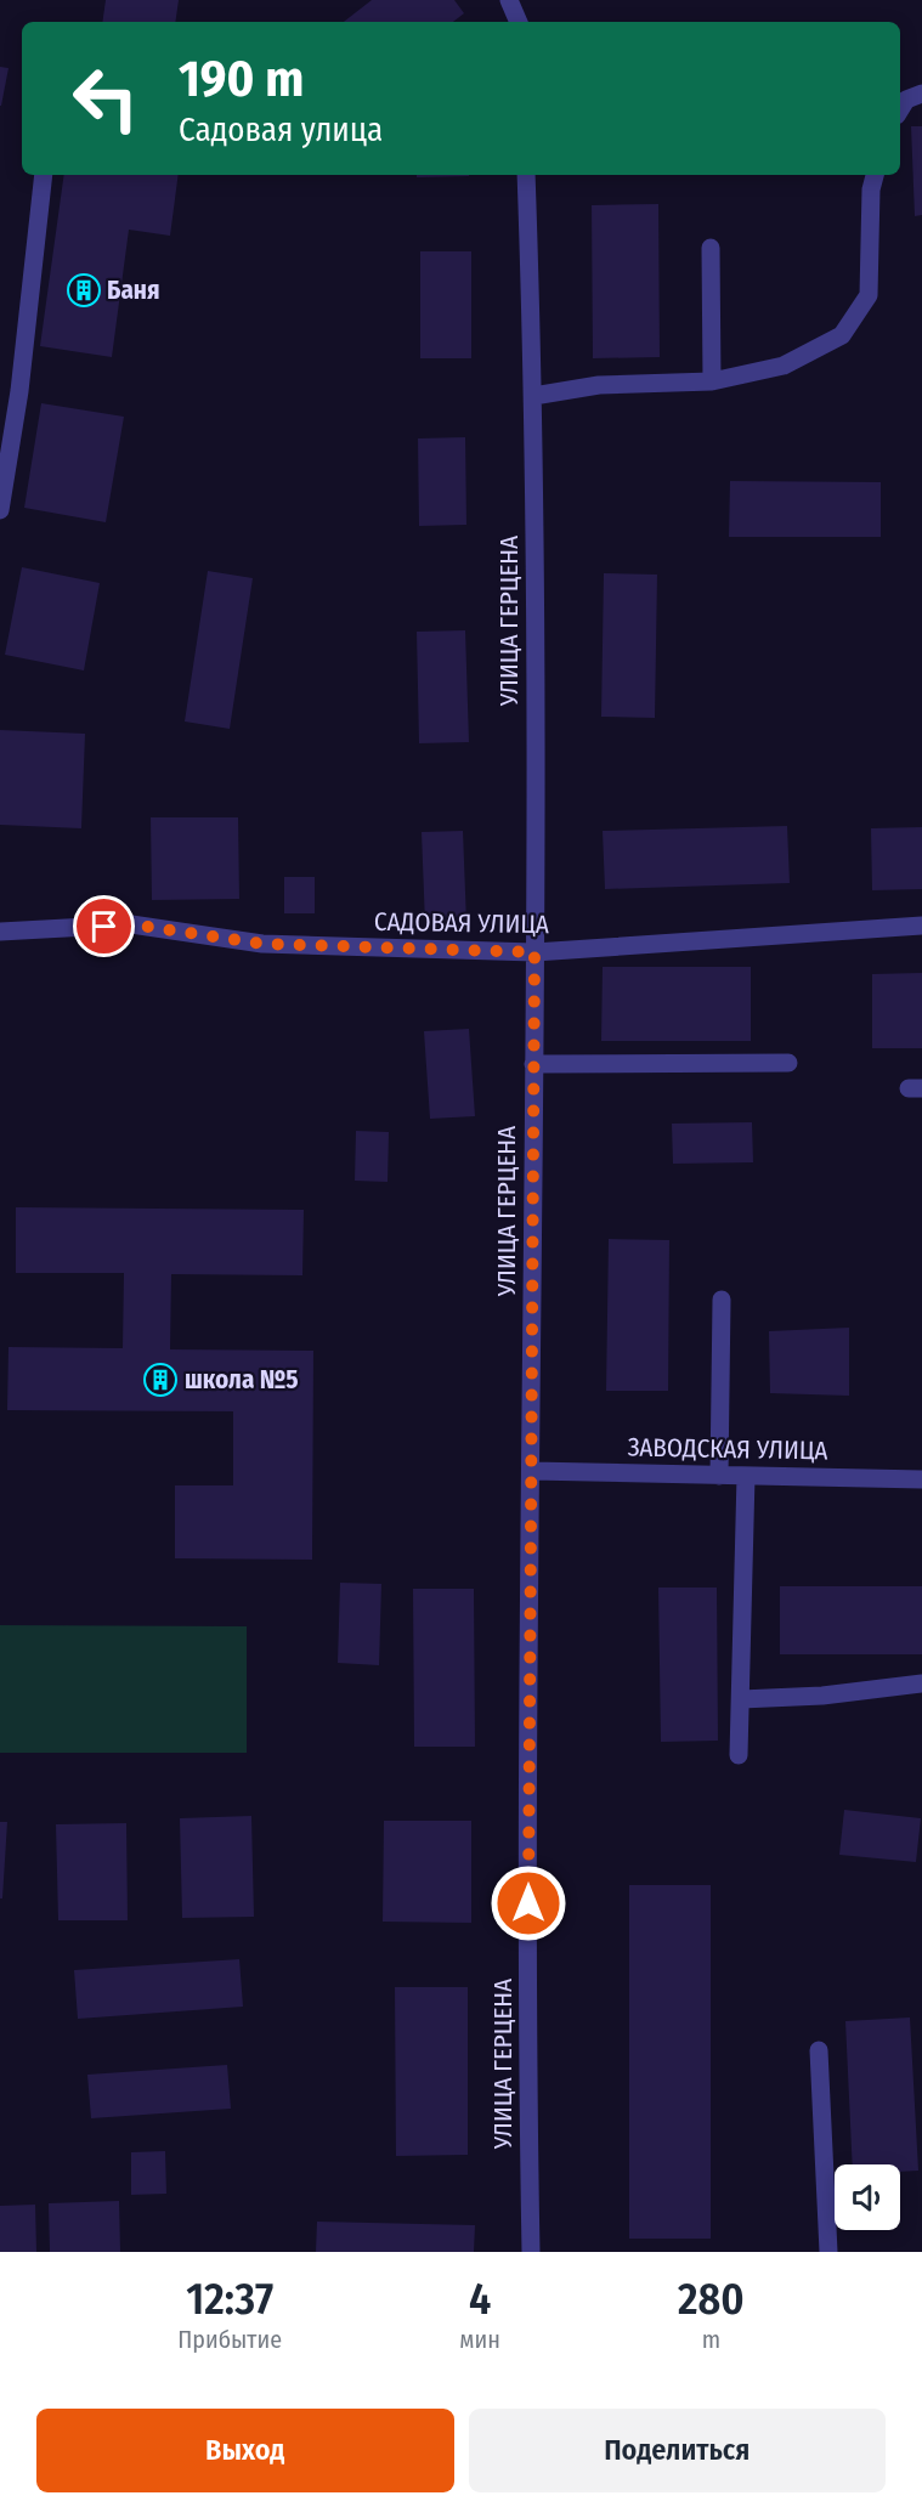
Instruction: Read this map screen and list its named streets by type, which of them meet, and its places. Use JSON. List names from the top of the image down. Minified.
{"streets":{"street":["УЛИЦА ГЕРЦЕНА","САДОВАЯ УЛИЦА","ЗАВОДСКАЯ УЛИЦА"]},"crossings":[["УЛИЦА ГЕРЦЕНА","САДОВАЯ УЛИЦА"],["УЛИЦА ГЕРЦЕНА","ЗАВОДСКАЯ УЛИЦА"]],"places":{"building":["Баня","школа №5"]},"page":{"turn":["190 m","Садовая улица"],"eta":["12:37","Прибытие","4","мин","280","m"],"buttons":["Выход","Поделиться"]}}
